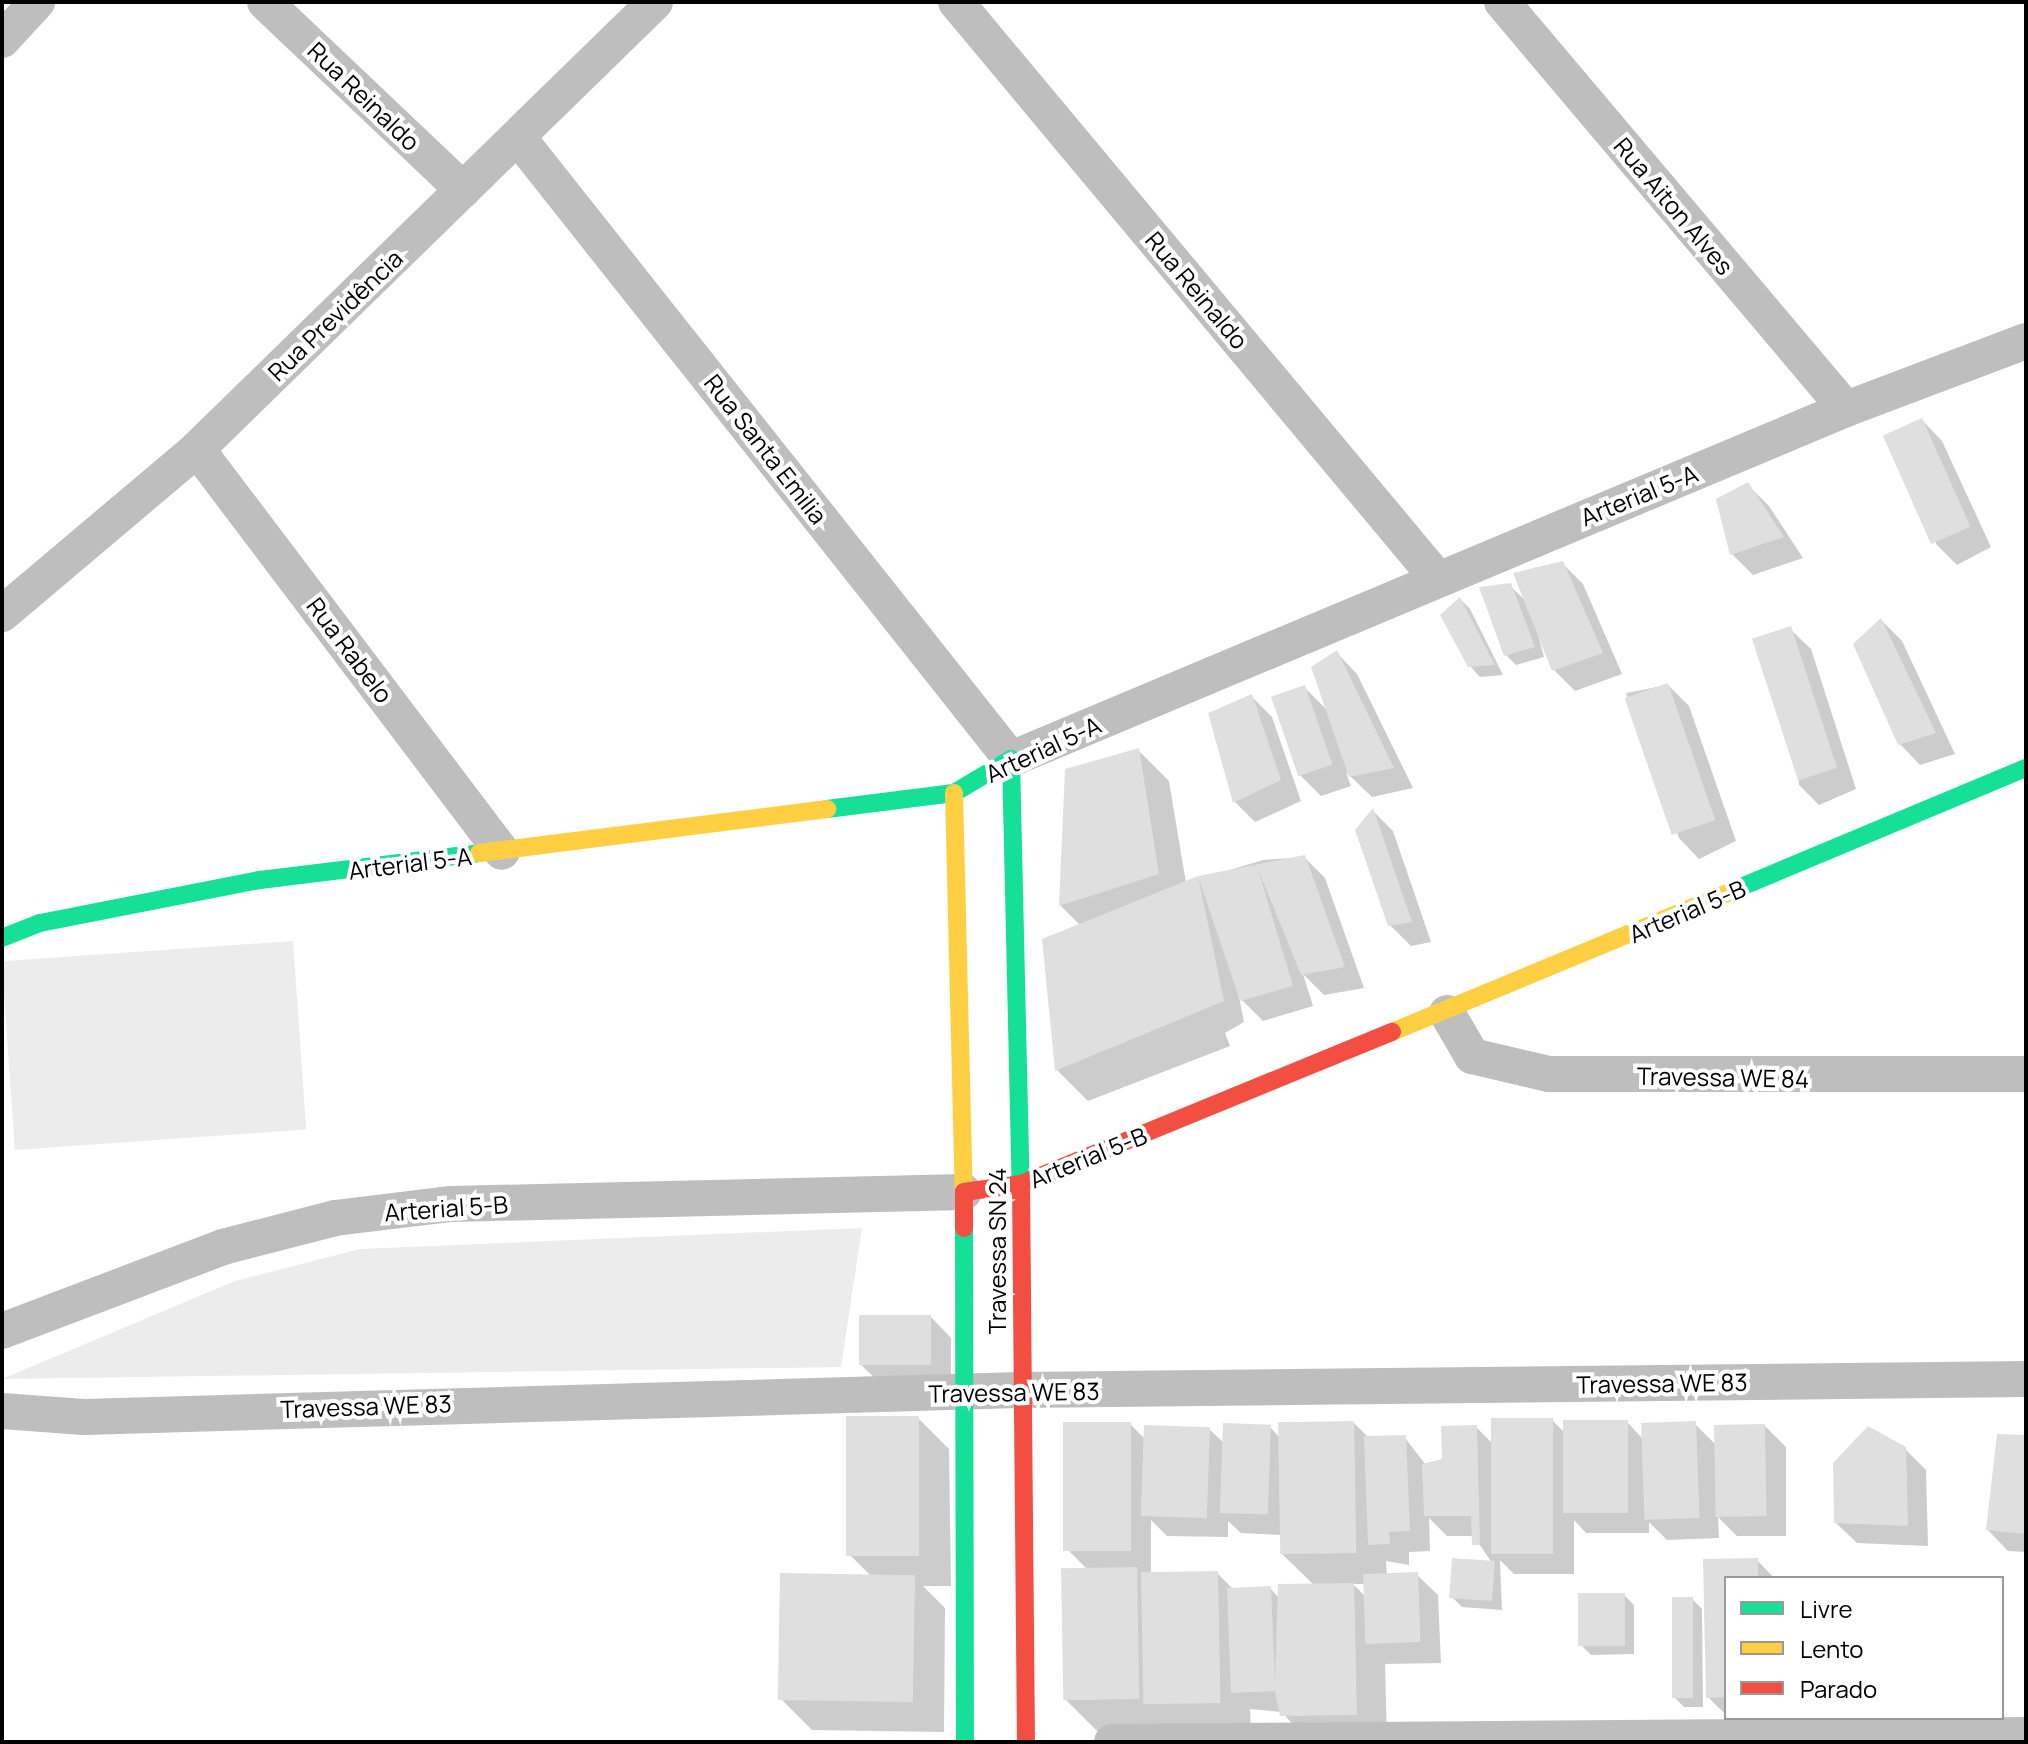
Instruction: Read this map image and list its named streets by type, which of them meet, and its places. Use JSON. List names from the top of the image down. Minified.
{"streets":{"main road":["Arterial 5-A","Arterial 5-B","Travessa SN 24"],"street":["Rua Reinaldo","Rua Aiton Alves","Rua Previdência","Rua Santa Emilia","Rua Rabelo","Travessa WE 84","Travessa WE 83"]},"crossings":[["Rua Reinaldo","Rua Previdência"],["Rua Reinaldo","Arterial 5-A"],["Rua Aiton Alves","Arterial 5-A"],["Rua Previdência","Rua Santa Emilia"],["Rua Previdência","Rua Rabelo"],["Rua Santa Emilia","Arterial 5-A"],["Rua Santa Emilia","Travessa SN 24"],["Arterial 5-A","Rua Rabelo"],["Arterial 5-A","Travessa SN 24"],["Arterial 5-B","Travessa WE 84"],["Arterial 5-B","Travessa SN 24"],["Travessa SN 24","Travessa WE 83"]],"legend":["Livre","Lento","Parado"]}
